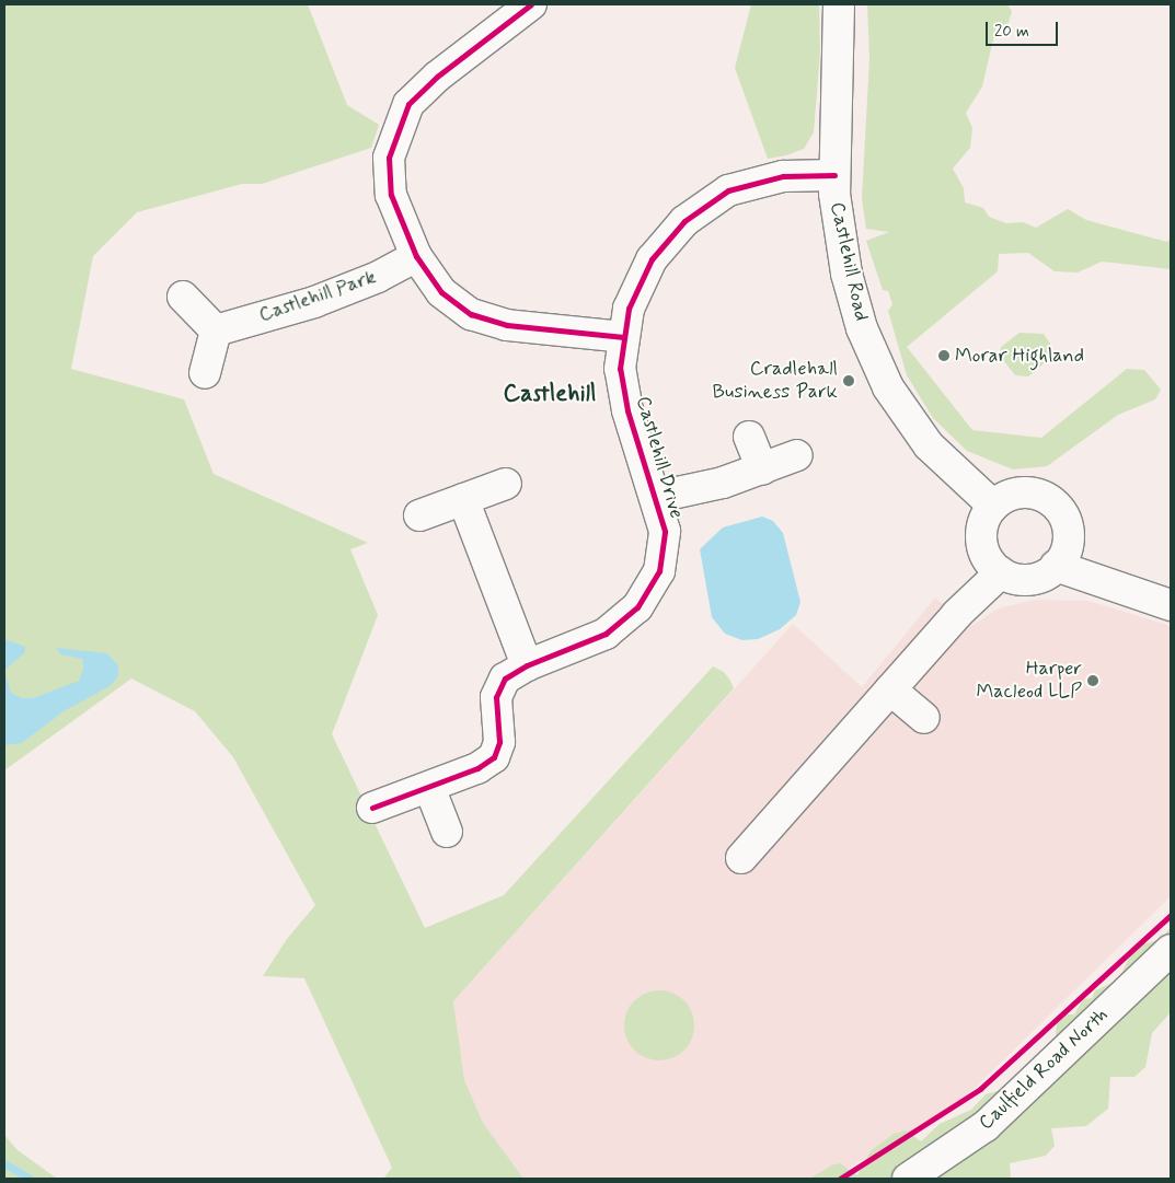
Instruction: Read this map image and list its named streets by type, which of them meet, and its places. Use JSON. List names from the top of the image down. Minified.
{"streets":{"street":["Castlehill Road","Castlehill Park","Castlehill Drive","Caulfield Road North"]},"crossings":[["Castlehill Road","Castlehill Drive"]],"districts":["Castlehill"],"places":["Morar Highland","Cradlehall Business Park","Harper Macleod LLP"],"scale_bar":"20 m"}
